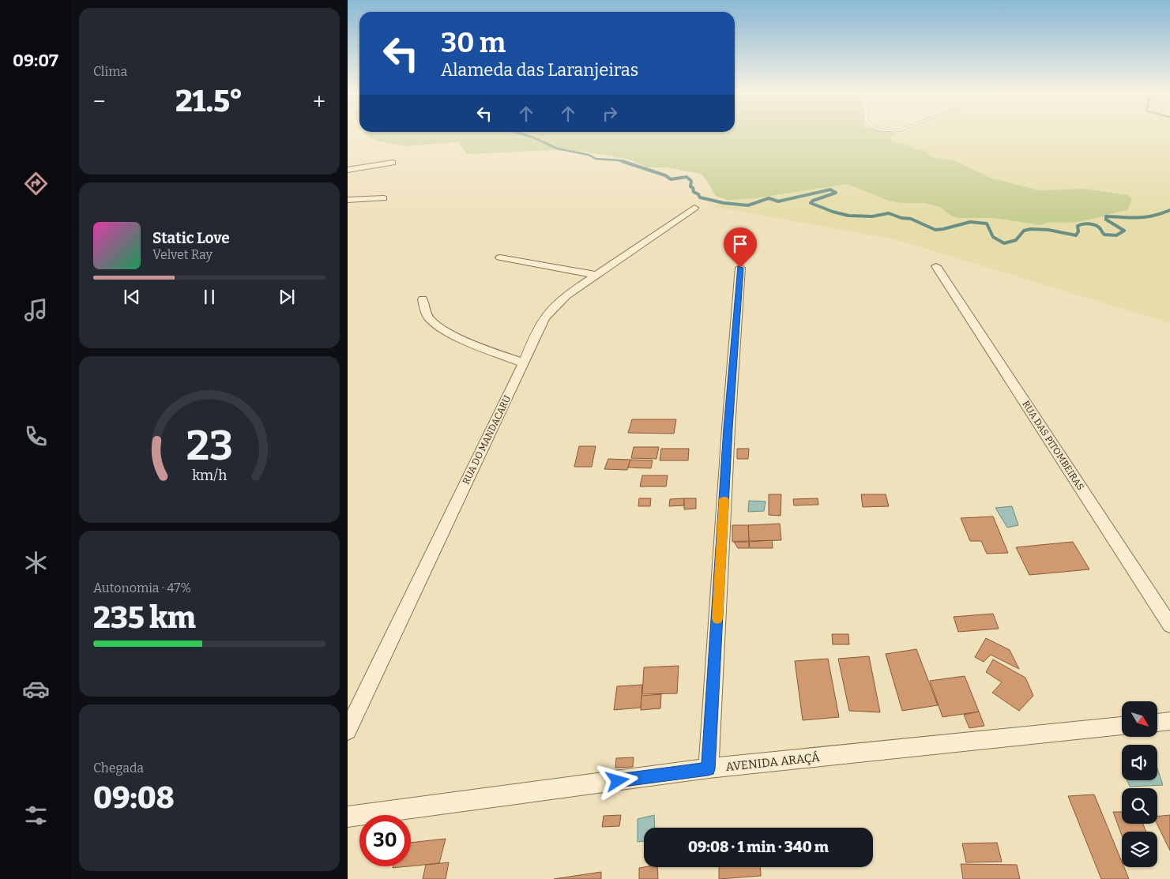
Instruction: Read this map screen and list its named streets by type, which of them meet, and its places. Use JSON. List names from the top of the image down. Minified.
{"streets":{"street":["RUA DO MANDACARU","RUA DAS PITOMBEIRAS","AVENIDA ARAÇÁ"]},"north":"bottom right","page":{"tabs":"09:07","tile":["Clima",["Autonomia · 47%","235 km"],["Chegada","09:08"]],"turn":["30 m","Alameda das Laranjeiras"],"heat":["−","21.5°","+"],"song":["Static Love","Velvet Ray"],"limit":"30","trip":"09:08 · 1 min · 340 m","gauge":["23","km/h"]}}
